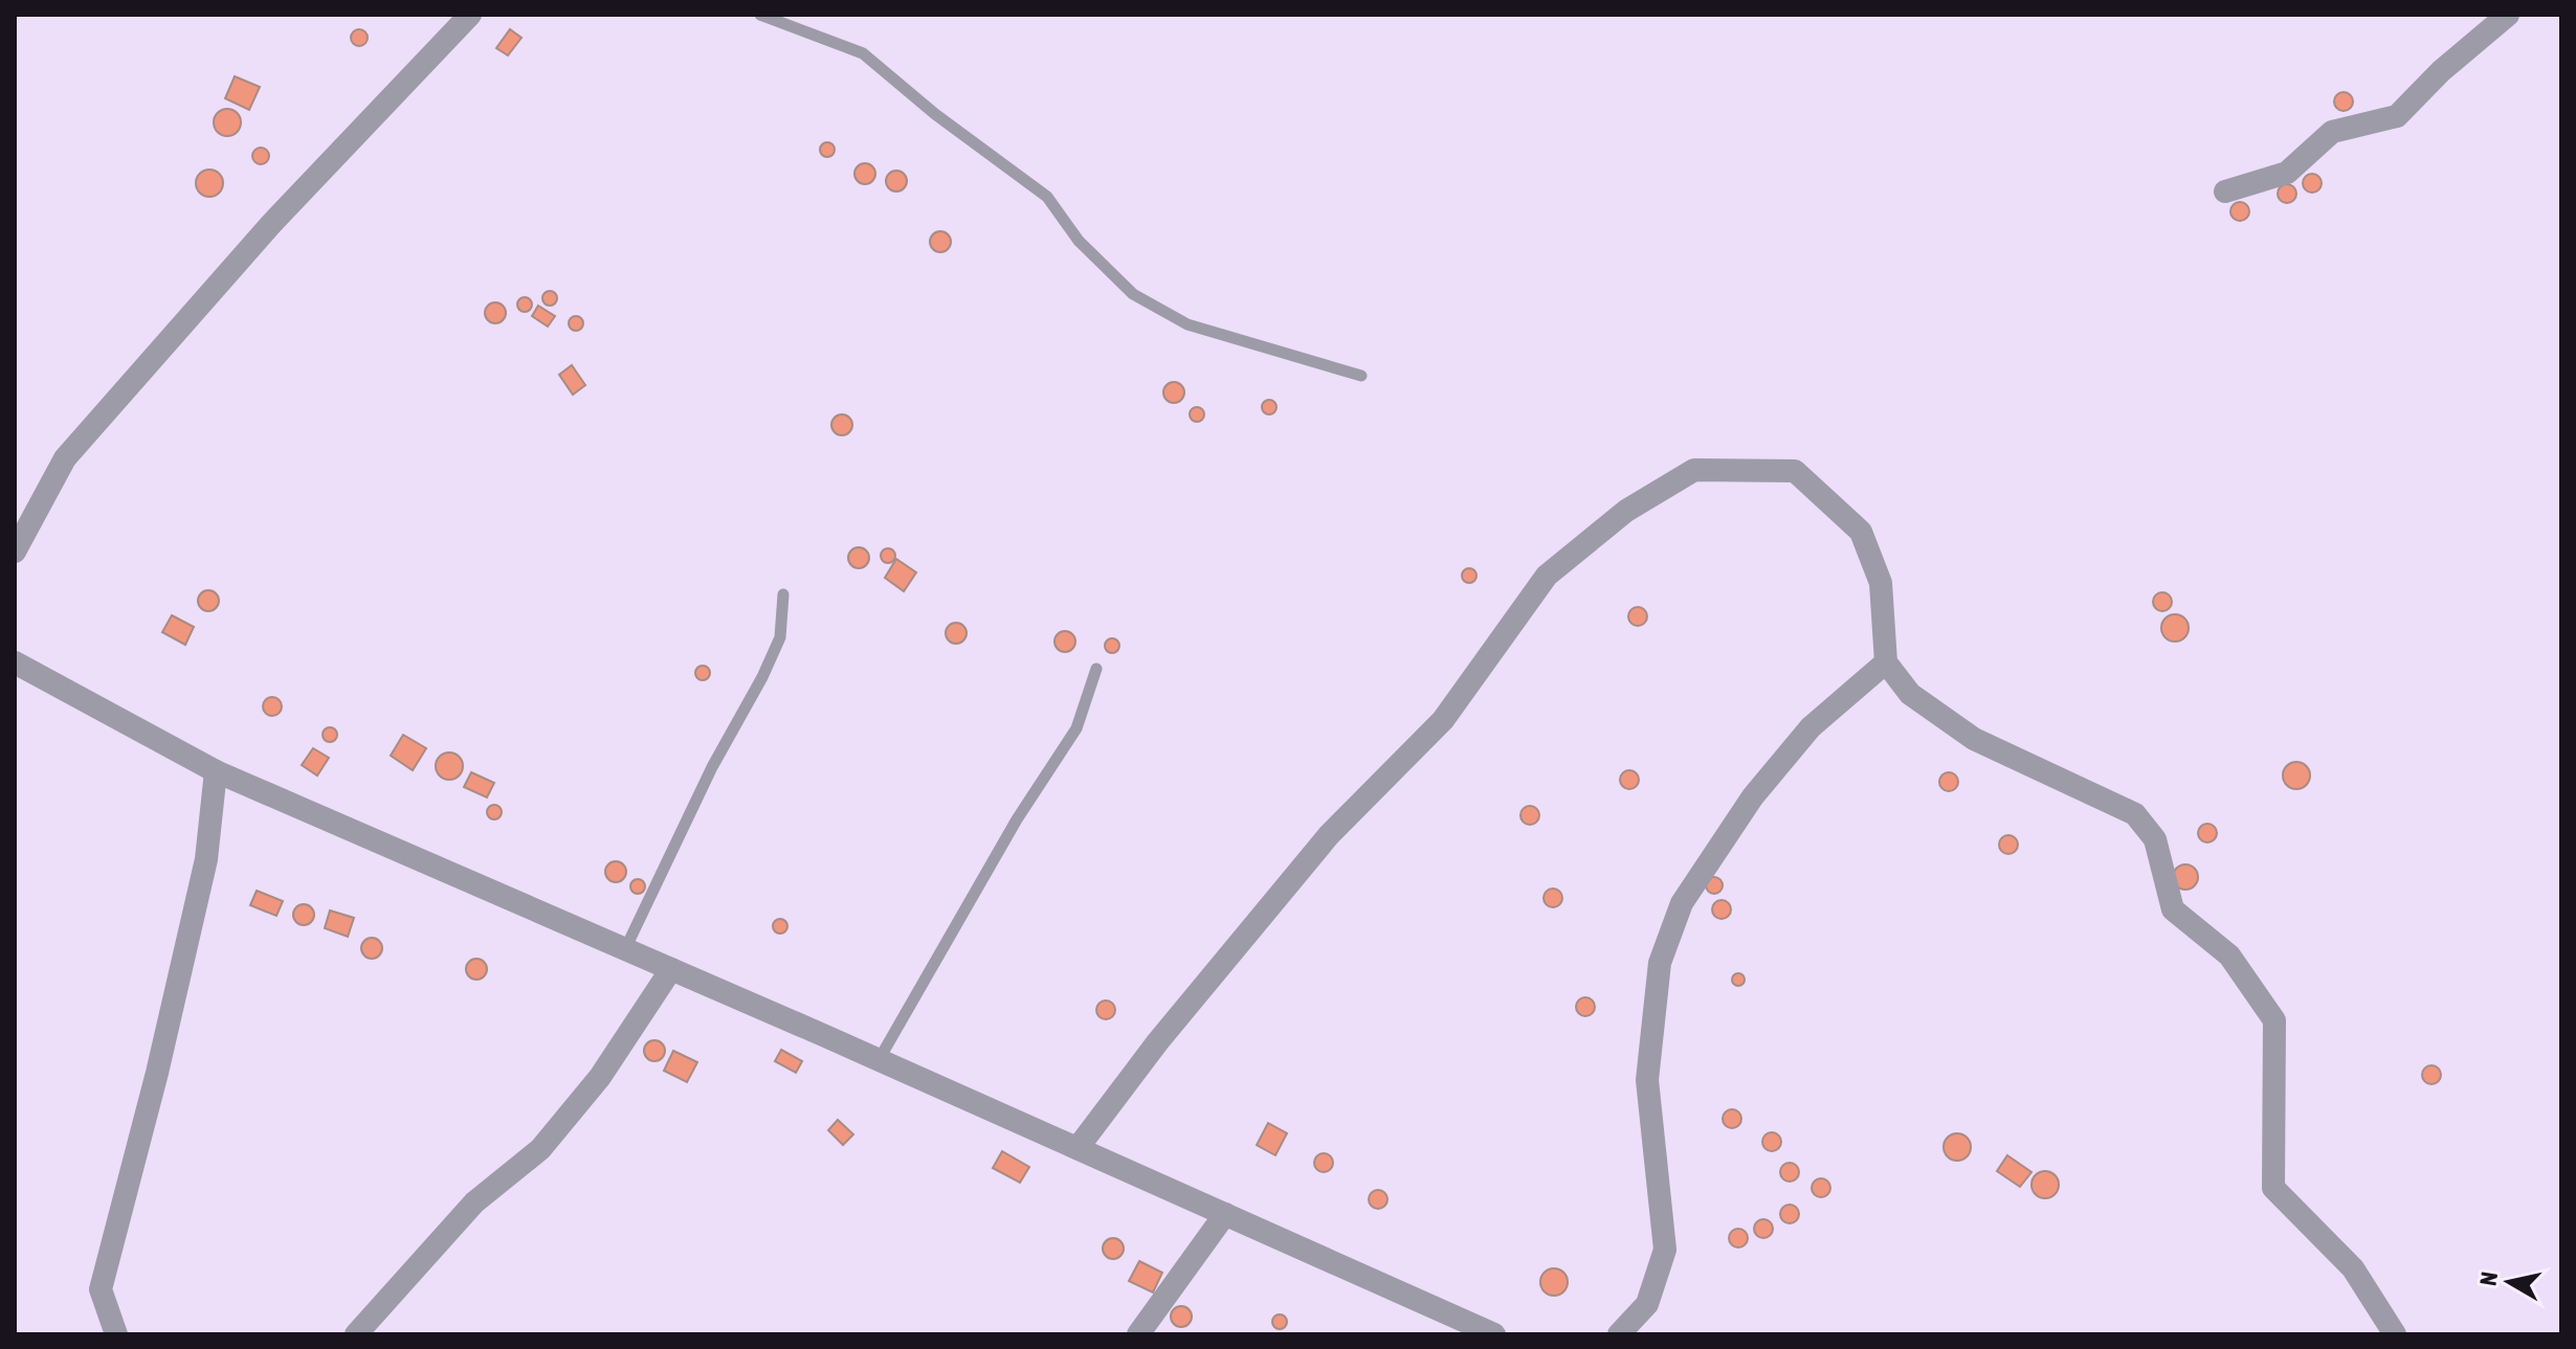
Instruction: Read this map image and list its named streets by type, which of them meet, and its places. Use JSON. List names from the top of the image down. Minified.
{"north":"left"}
